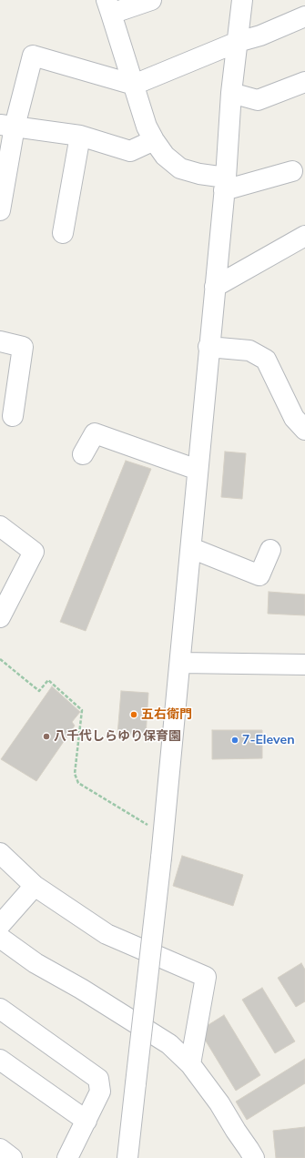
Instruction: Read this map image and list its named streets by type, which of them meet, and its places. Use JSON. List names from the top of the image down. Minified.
{"places":["五右衛門","八千代しらゆり保育園","7-Eleven"]}
